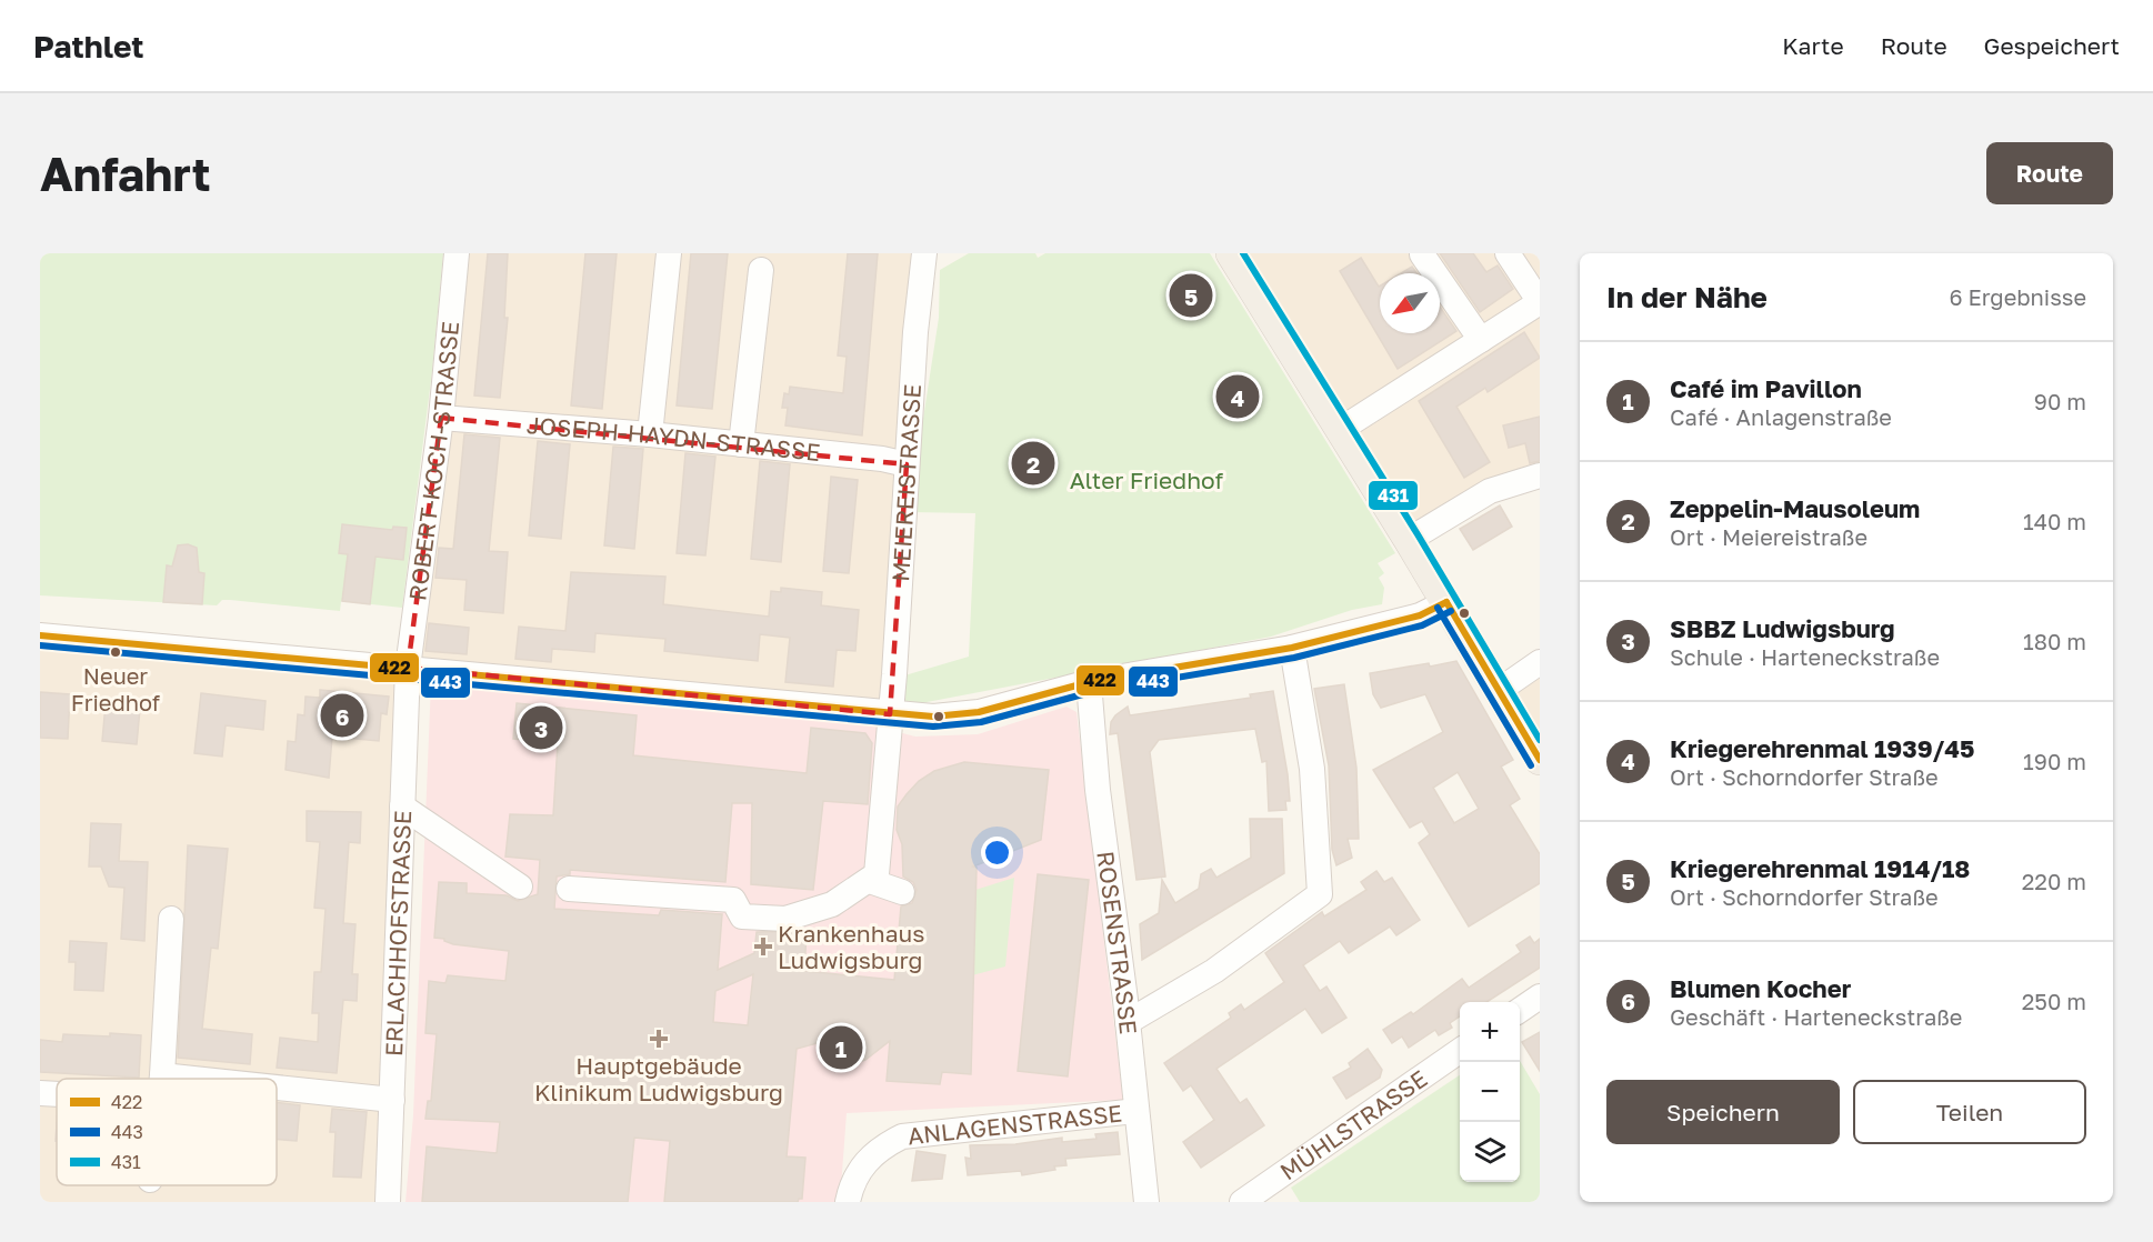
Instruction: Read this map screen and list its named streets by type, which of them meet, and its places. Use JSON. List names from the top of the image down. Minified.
{"streets":{"street":["JOSEPH-HAYDN-STRASSE","ROBERT-KOCH-STRASSE","MEIEREISTRASSE","ERLACHHOFSTRASSE","ROSENSTRASSE","ANLAGENSTRASSE","MÜHLSTRASSE"]},"crossings":[["JOSEPH-HAYDN-STRASSE","ROBERT-KOCH-STRASSE"],["JOSEPH-HAYDN-STRASSE","MEIEREISTRASSE"],["ROBERT-KOCH-STRASSE","ERLACHHOFSTRASSE"],["ROSENSTRASSE","ANLAGENSTRASSE"]],"parks":["Alter Friedhof"],"places":{"other":["Neuer Friedhof"],"health":["Krankenhaus Ludwigsburg","Hauptgebäude Klinikum Ludwigsburg"]},"lines":["transit line 431","transit line 422","transit line 443"],"legend":["422","443","431"],"north":"bottom left","page":{"header":"Pathlet","nav":["Karte","Route","Gespeichert"],"buttons":["Route",["Speichern","Teilen"]],"title":"Anfahrt","heading":["In der Nähe","6 Ergebnisse"],"pins":["5","4","2","6","3","1"],"list":[{"mark":"1","name":"Café im Pavillon","note":"Café · Anlagenstraße","value":"90 m"},{"mark":"2","name":"Zeppelin-Mausoleum","note":"Ort · Meiereistraße","value":"140 m"},{"mark":"3","name":"SBBZ Ludwigsburg","note":"Schule · Harteneckstraße","value":"180 m"},{"mark":"4","name":"Kriegerehrenmal 1939/45","note":"Ort · Schorndorfer Straße","value":"190 m"},{"mark":"5","name":"Kriegerehrenmal 1914/18","note":"Ort · Schorndorfer Straße","value":"220 m"},{"mark":"6","name":"Blumen Kocher","note":"Geschäft · Harteneckstraße","value":"250 m"}],"map_buttons":["+","−"]}}
